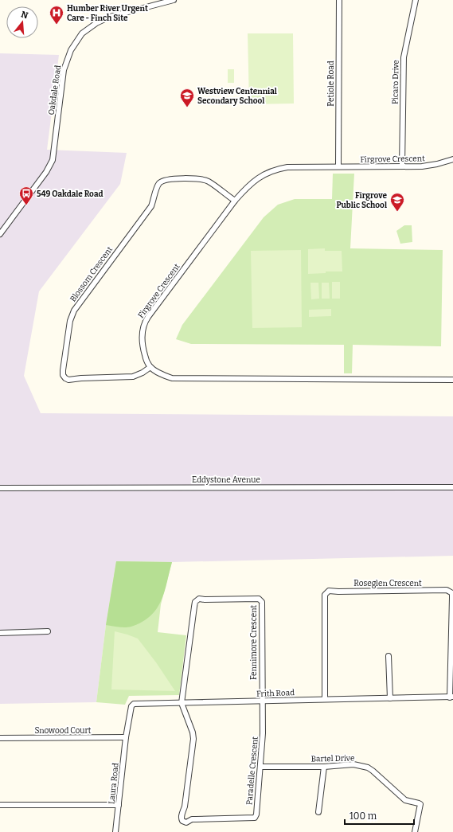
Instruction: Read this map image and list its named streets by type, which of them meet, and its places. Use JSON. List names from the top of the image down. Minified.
{"streets":{"street":["Picaro Drive","Petiole Road","Oakdale Road","Firgrove Crescent","Blossom Crescent","Eddystone Avenue","Roseglen Crescent","Fennimore Crescent","Frith Road","Snowood Court","Bartel Drive","Paradelle Crescent","Laura Road"]},"crossings":[["Picaro Drive","Firgrove Crescent"],["Petiole Road","Firgrove Crescent"],["Firgrove Crescent","Blossom Crescent"],["Roseglen Crescent","Frith Road"],["Fennimore Crescent","Frith Road"],["Fennimore Crescent","Paradelle Crescent"],["Frith Road","Snowood Court"],["Frith Road","Paradelle Crescent"],["Frith Road","Laura Road"],["Snowood Court","Laura Road"],["Bartel Drive","Paradelle Crescent"]],"places":{"hospital":["Humber River Urgent Care - Finch Site"],"school or university":["Westview Centennial Secondary School","Firgrove Public School"],"bus stop":["549 Oakdale Road"]},"scale_bar":"100 m","north":"top"}
